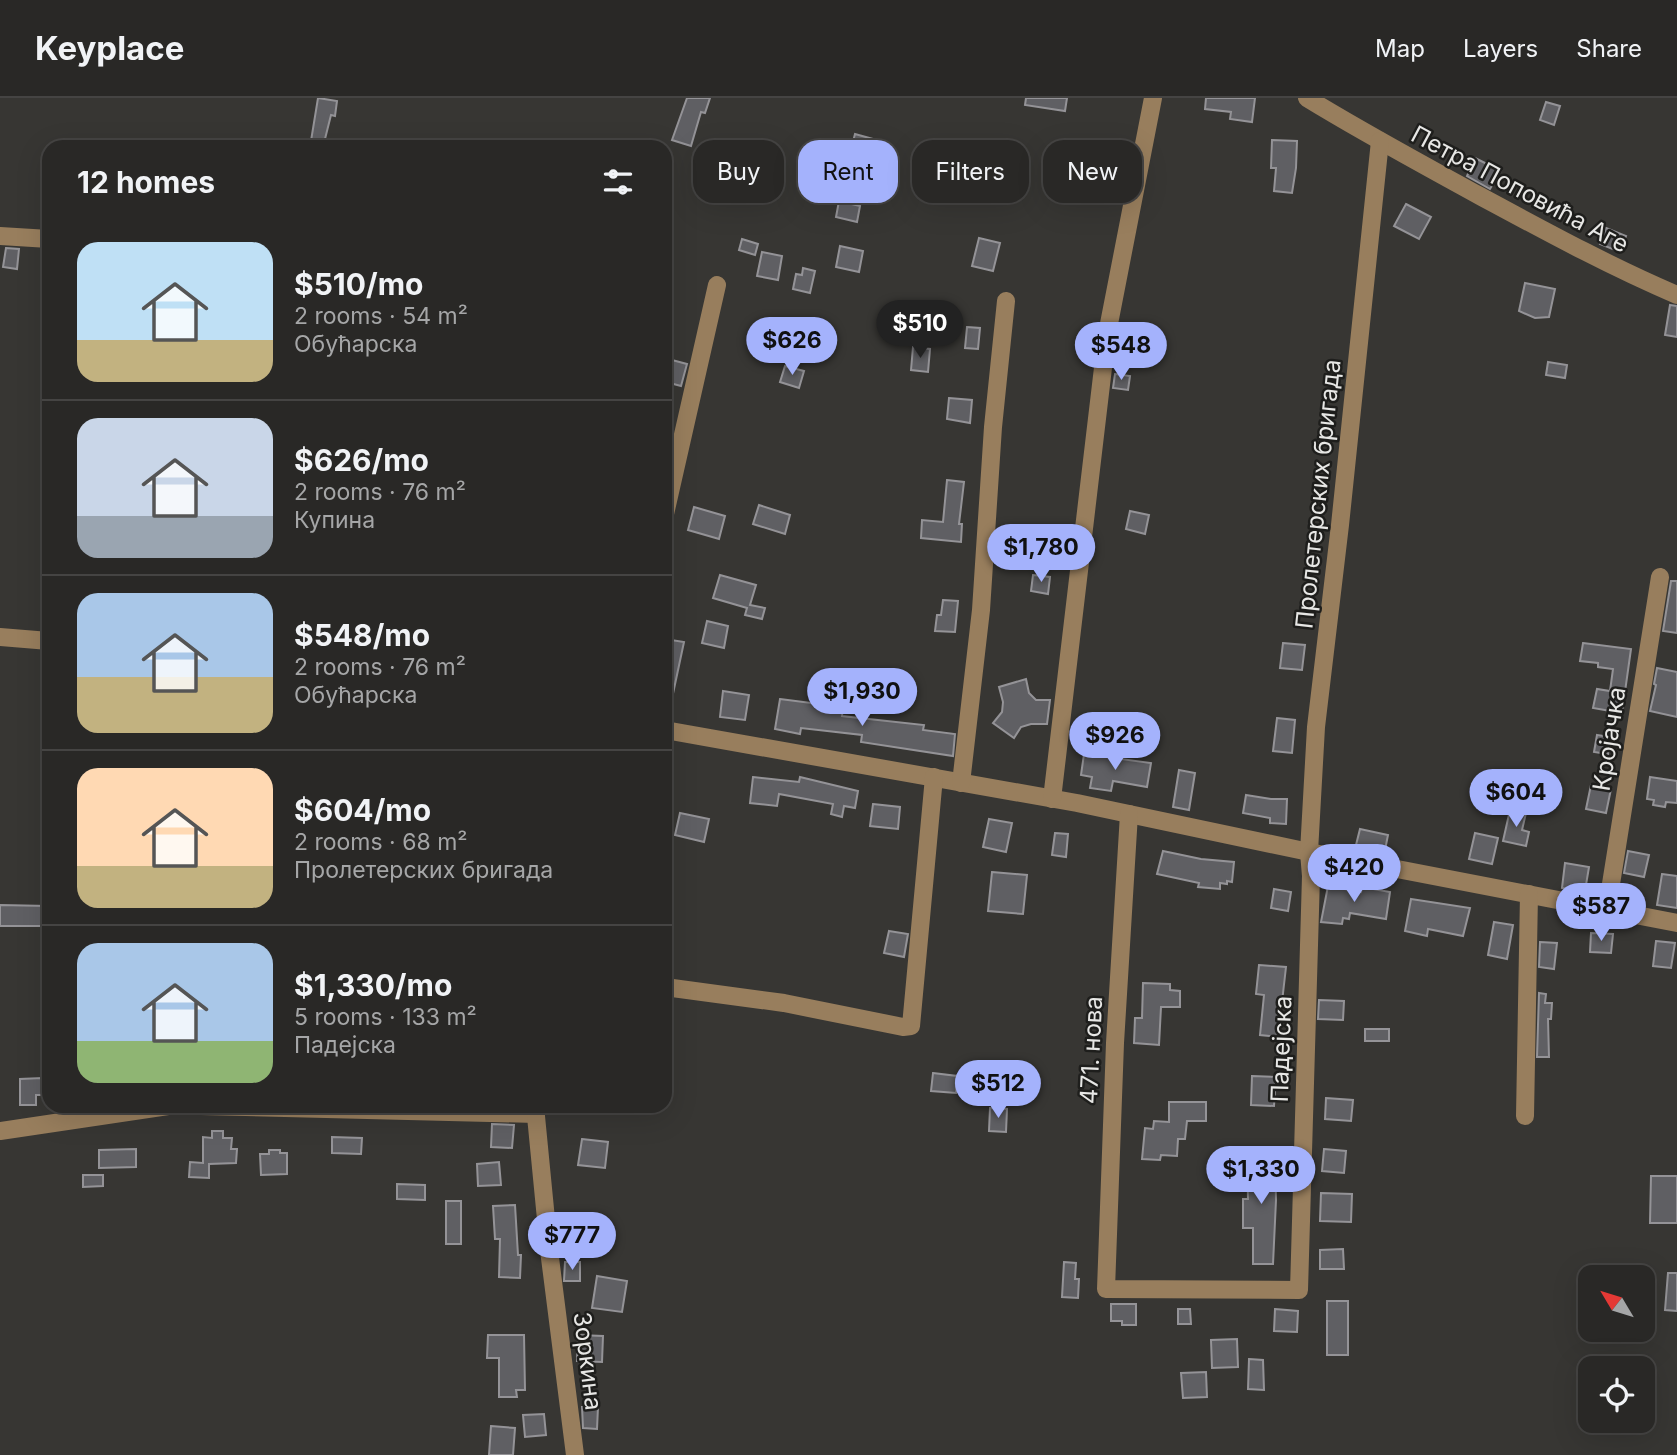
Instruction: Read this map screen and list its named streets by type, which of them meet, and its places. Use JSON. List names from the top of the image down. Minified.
{"streets":{"street":["Петра Поповића Аге","Пролетерских бригада","Кројачка","Падејска","471. нова","Зоркина"]},"crossings":[["Петра Поповића Аге","Пролетерских бригада"],["Пролетерских бригада","Падејска"],["Падејска","471. нова"]],"north":"top left","page":{"header":"Keyplace","nav":["Map","Layers","Share"],"chip":["Buy","Rent","Filters","New"],"heading":"12 homes","list":[{"name":"$510/mo","note":"2 rooms · 54 m² · Обућарска"},{"name":"$626/mo","note":"2 rooms · 76 m² · Купина"},{"name":"$548/mo","note":"2 rooms · 76 m² · Обућарска"},{"name":"$604/mo","note":"2 rooms · 68 m² · Пролетерских бригада"},{"name":"$1,330/mo","note":"5 rooms · 133 m² · Падејска"}],"price":["$510","$626","$548","$1,780","$1,930","$926","$604","$420","$587","$512","$1,330","$777"]}}
